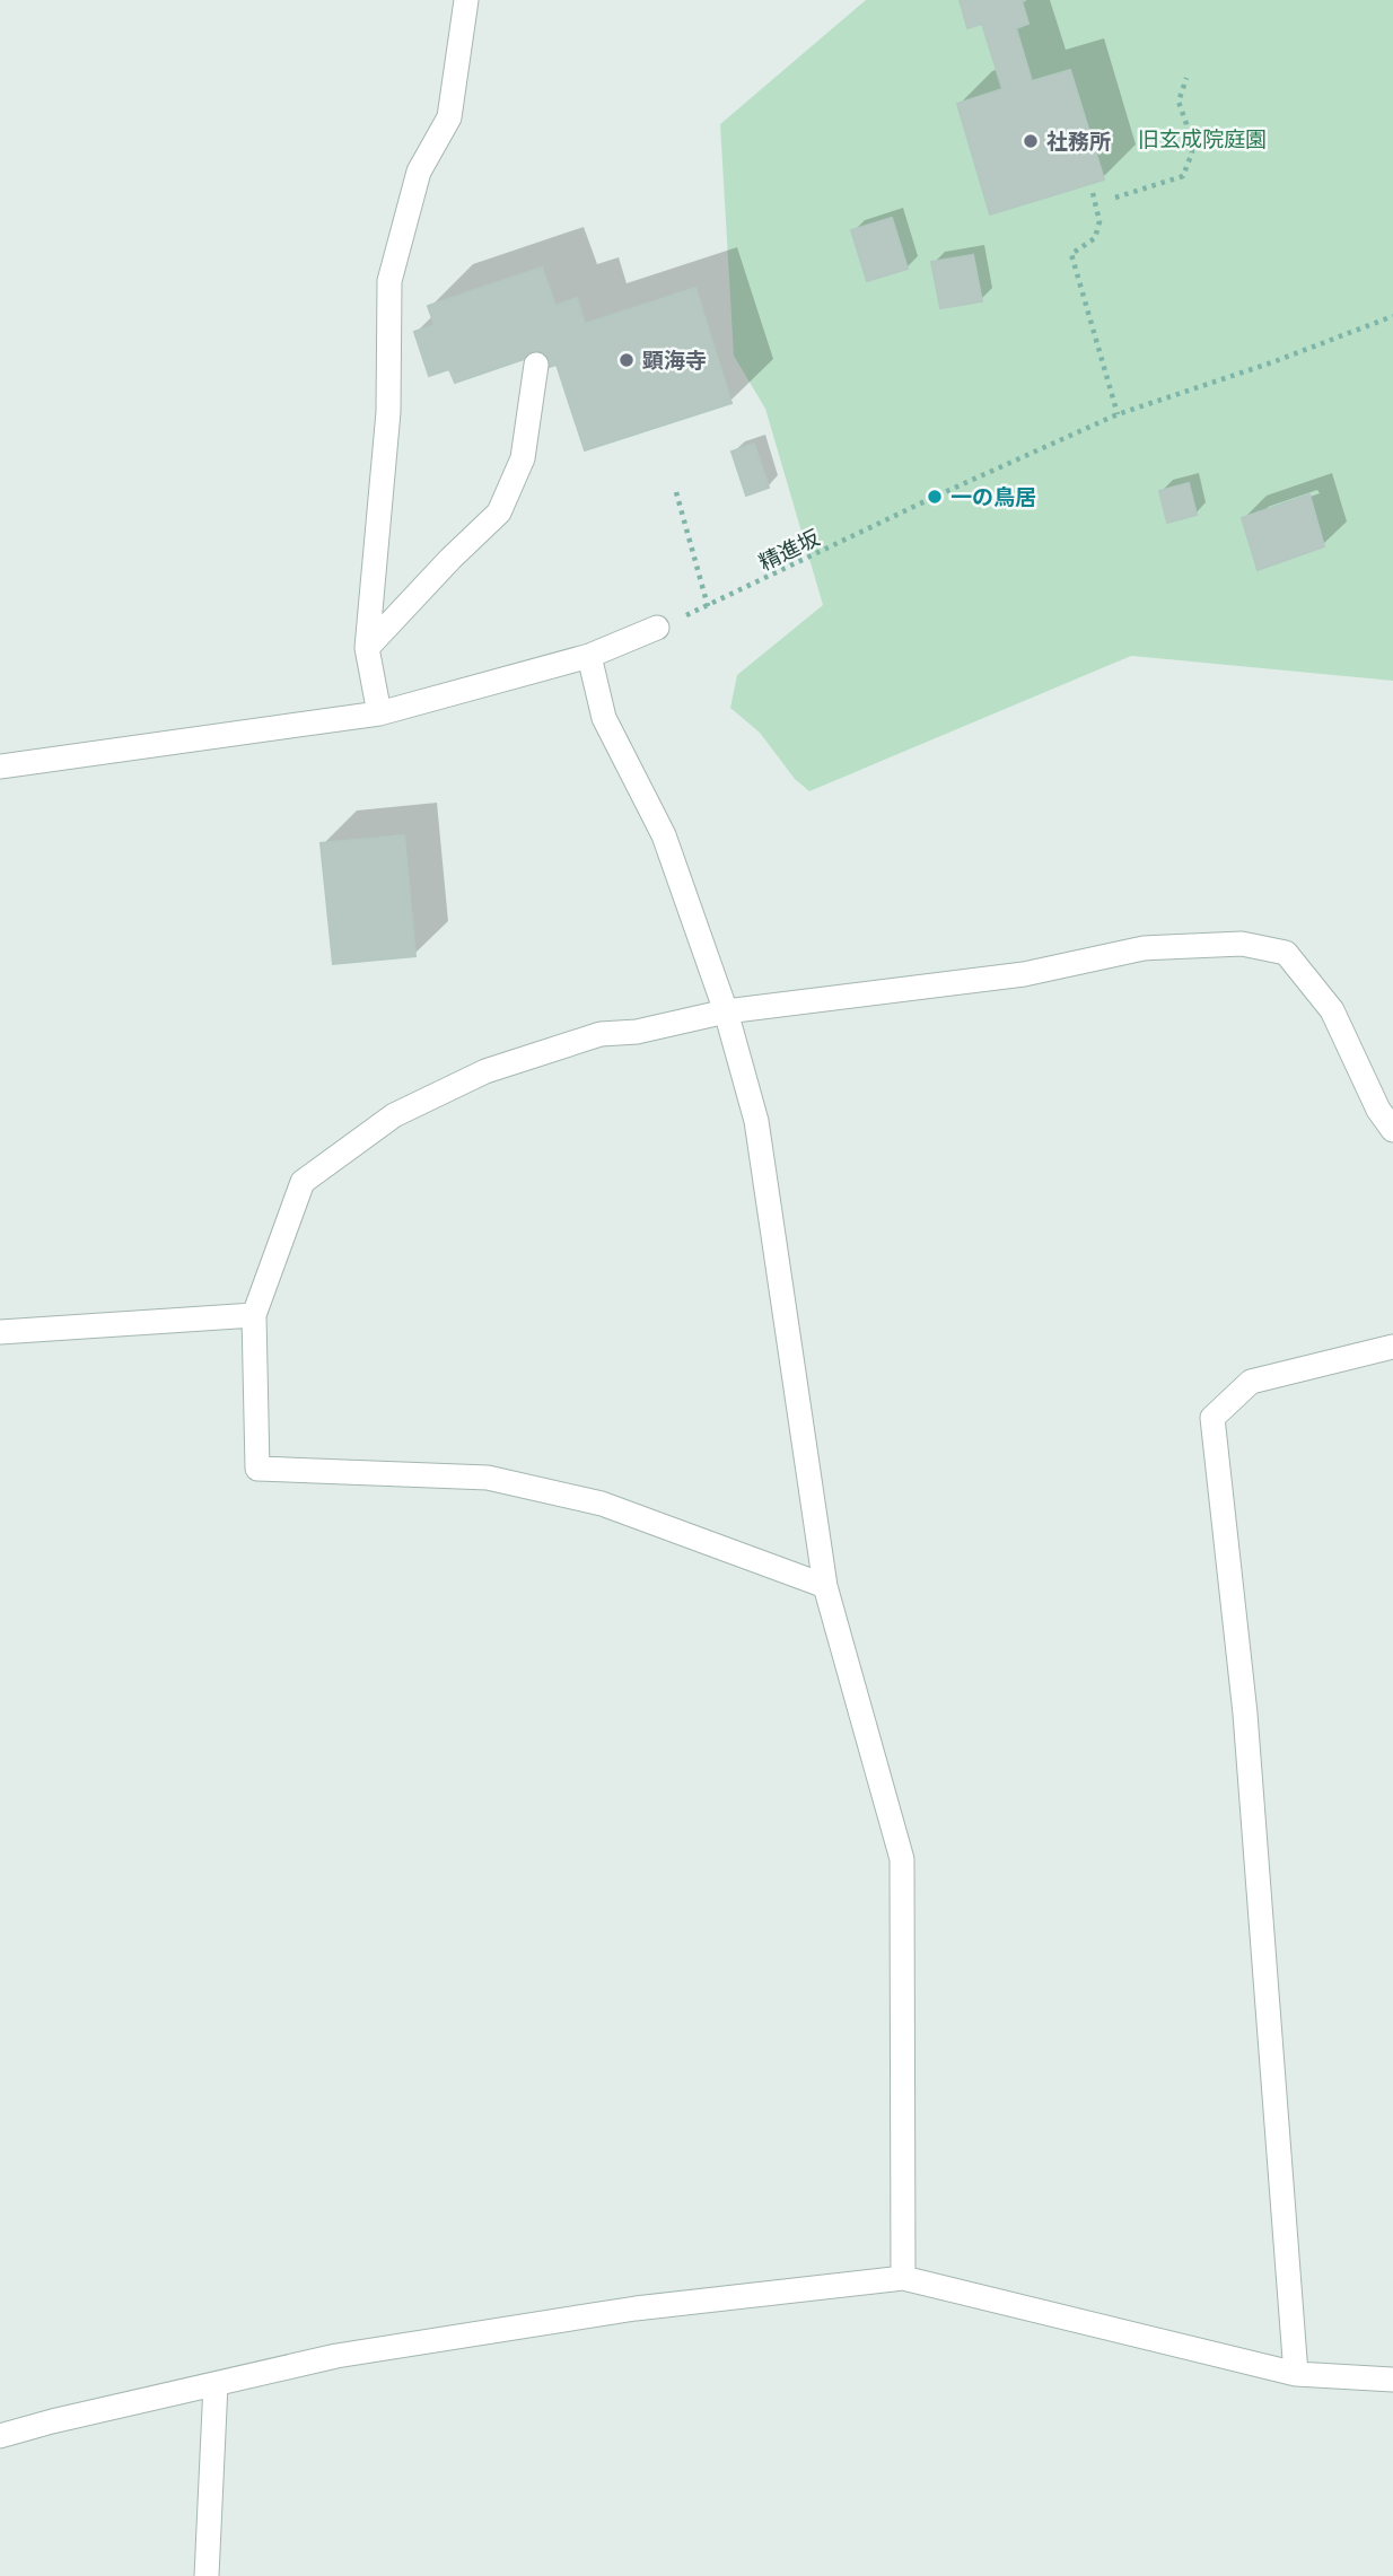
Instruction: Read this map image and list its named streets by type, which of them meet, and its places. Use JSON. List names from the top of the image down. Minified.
{"streets":{"path":["精進坂"]},"parks":["旧玄成院庭園"],"places":["社務所","顕海寺","一の鳥居"]}
